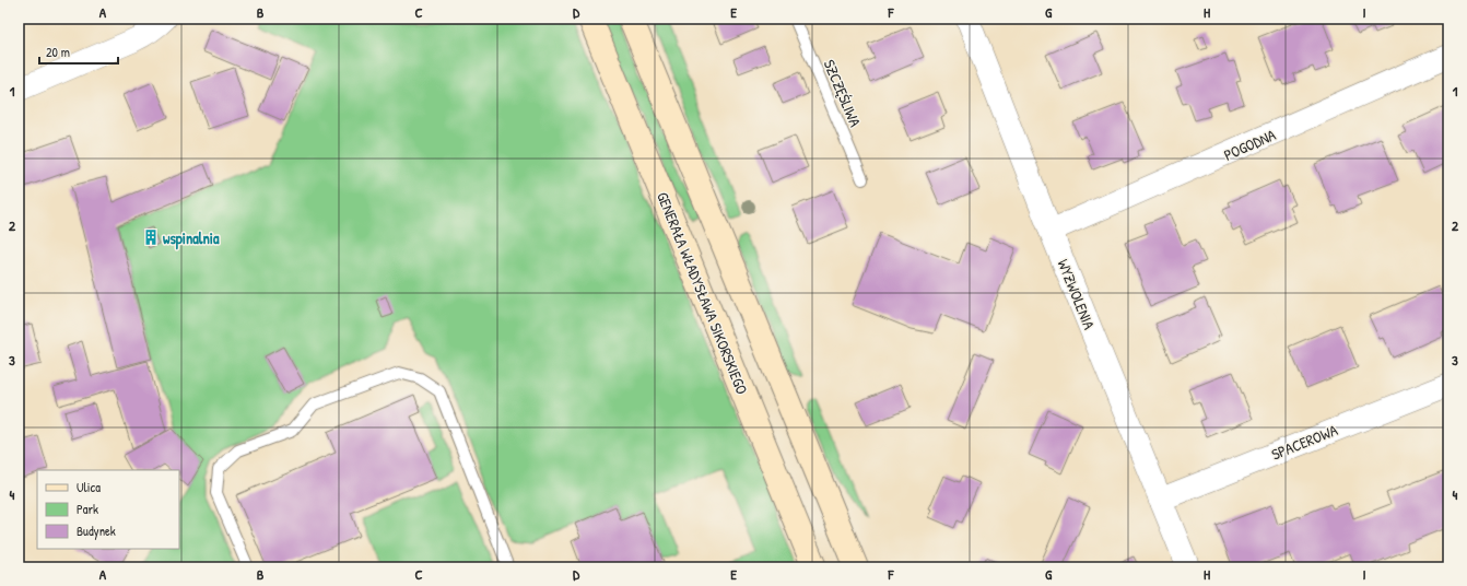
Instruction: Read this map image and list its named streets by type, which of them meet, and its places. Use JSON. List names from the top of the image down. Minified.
{"streets":{"main road":["GENERAŁA WŁADYSŁAWA SIKORSKIEGO"],"street":["POGODNA","WYZWOLENIA","SPACEROWA"],"lane":["SZCZĘŚLIWA"]},"crossings":[["POGODNA","WYZWOLENIA"],["WYZWOLENIA","SPACEROWA"]],"places":{"building":["wspinalnia"]},"legend":["Ulica","Park","Budynek"],"scale_bar":"20 m","grid":{"columns":["A","B","C","D","E","F","G","H","I"],"rows":["1","2","3","4"]}}
